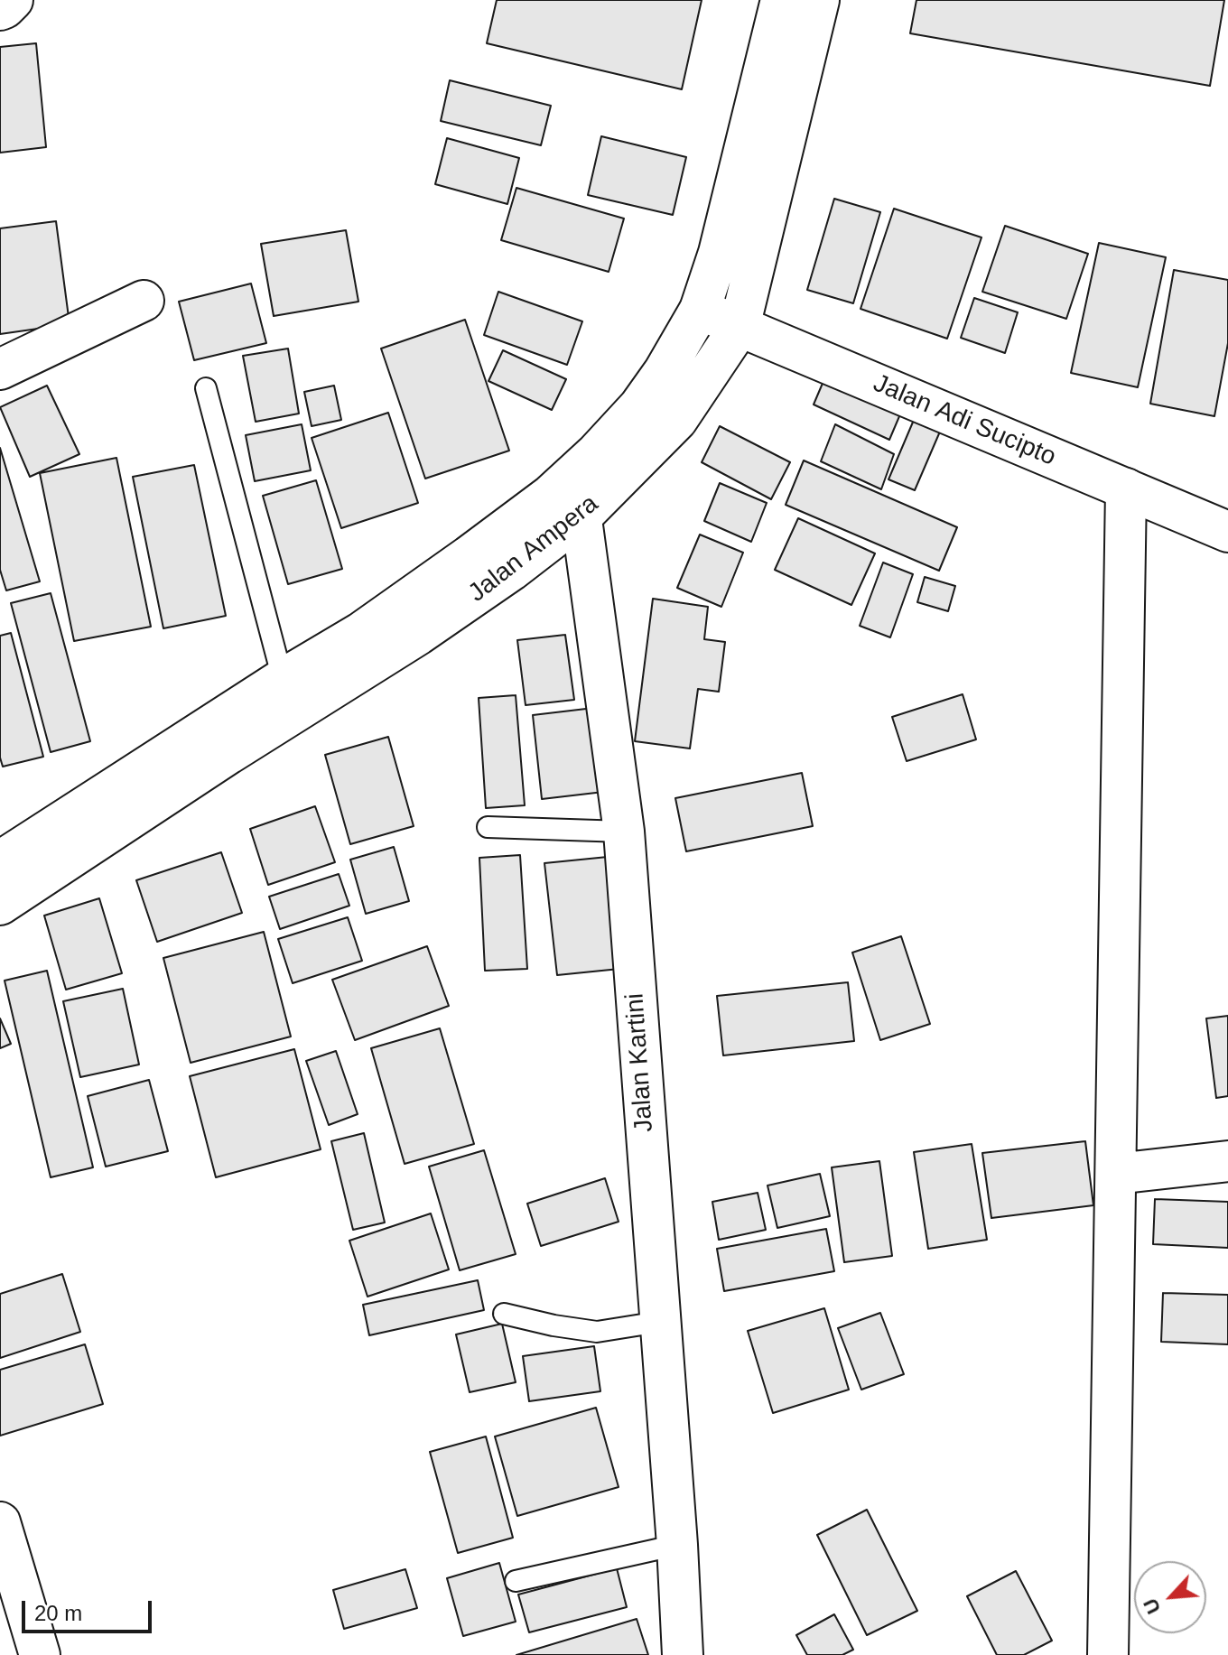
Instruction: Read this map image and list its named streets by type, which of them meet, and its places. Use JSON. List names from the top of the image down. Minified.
{"streets":{"street":["Jalan Adi Sucipto","Jalan Ampera","Jalan Kartini"]},"crossings":[["Jalan Adi Sucipto","Jalan Ampera"],["Jalan Ampera","Jalan Kartini"]],"scale_bar":"20 m","north":"bottom left"}
